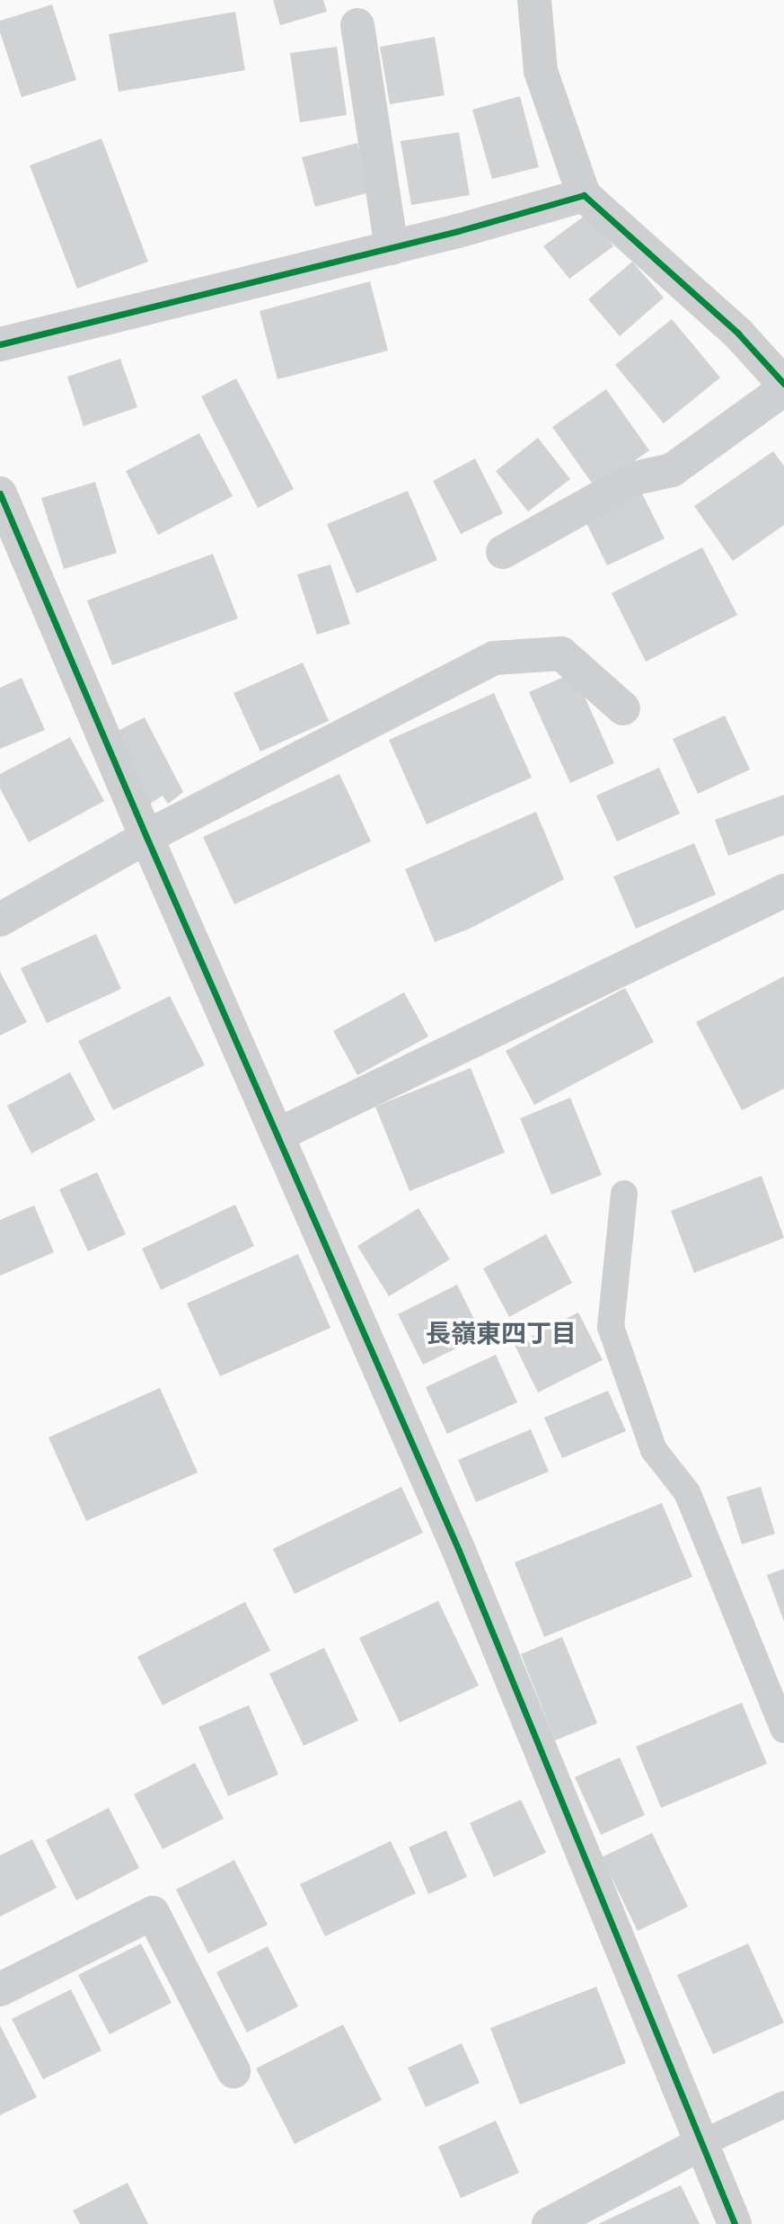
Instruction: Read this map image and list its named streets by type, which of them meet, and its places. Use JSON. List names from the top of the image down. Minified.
{"districts":["長嶺東四丁目"]}
